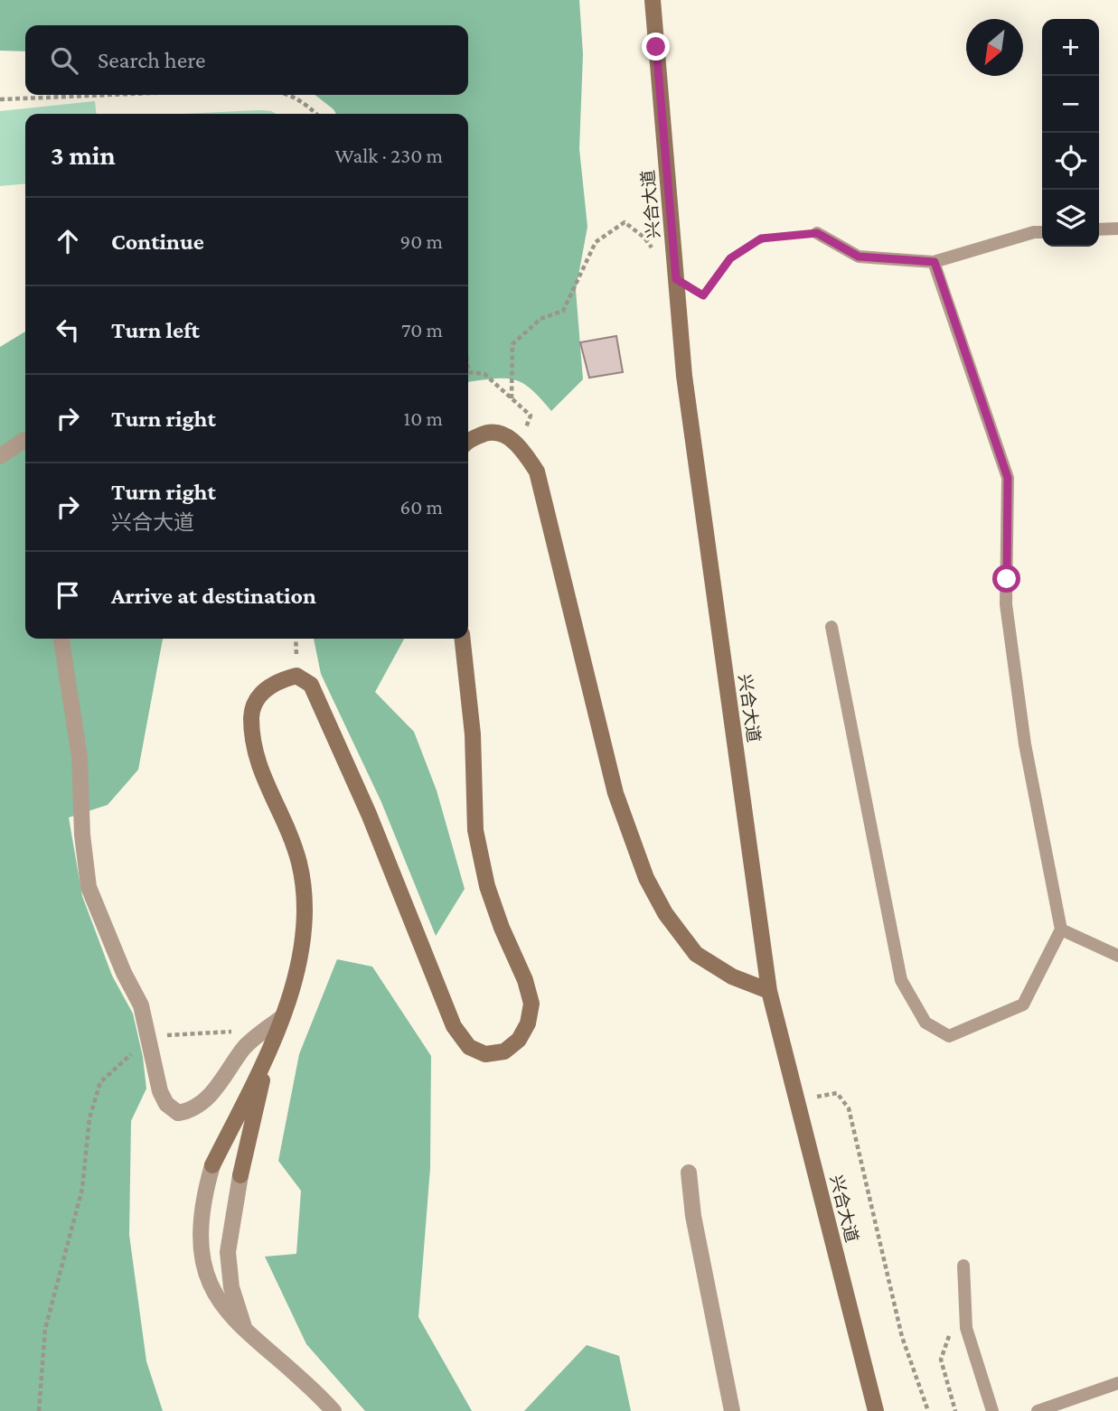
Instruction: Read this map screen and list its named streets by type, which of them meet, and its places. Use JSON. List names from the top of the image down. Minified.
{"streets":{"street":["兴合大道"]},"north":"bottom left","page":{"map_buttons":["+","−"],"search":"Search here","heading":["3 min","Walk · 230 m"],"list":[["Continue","90 m"],["Turn left","70 m"],["Turn right","10 m"],["Turn right","兴合大道","60 m"],"Arrive at destination"]}}
